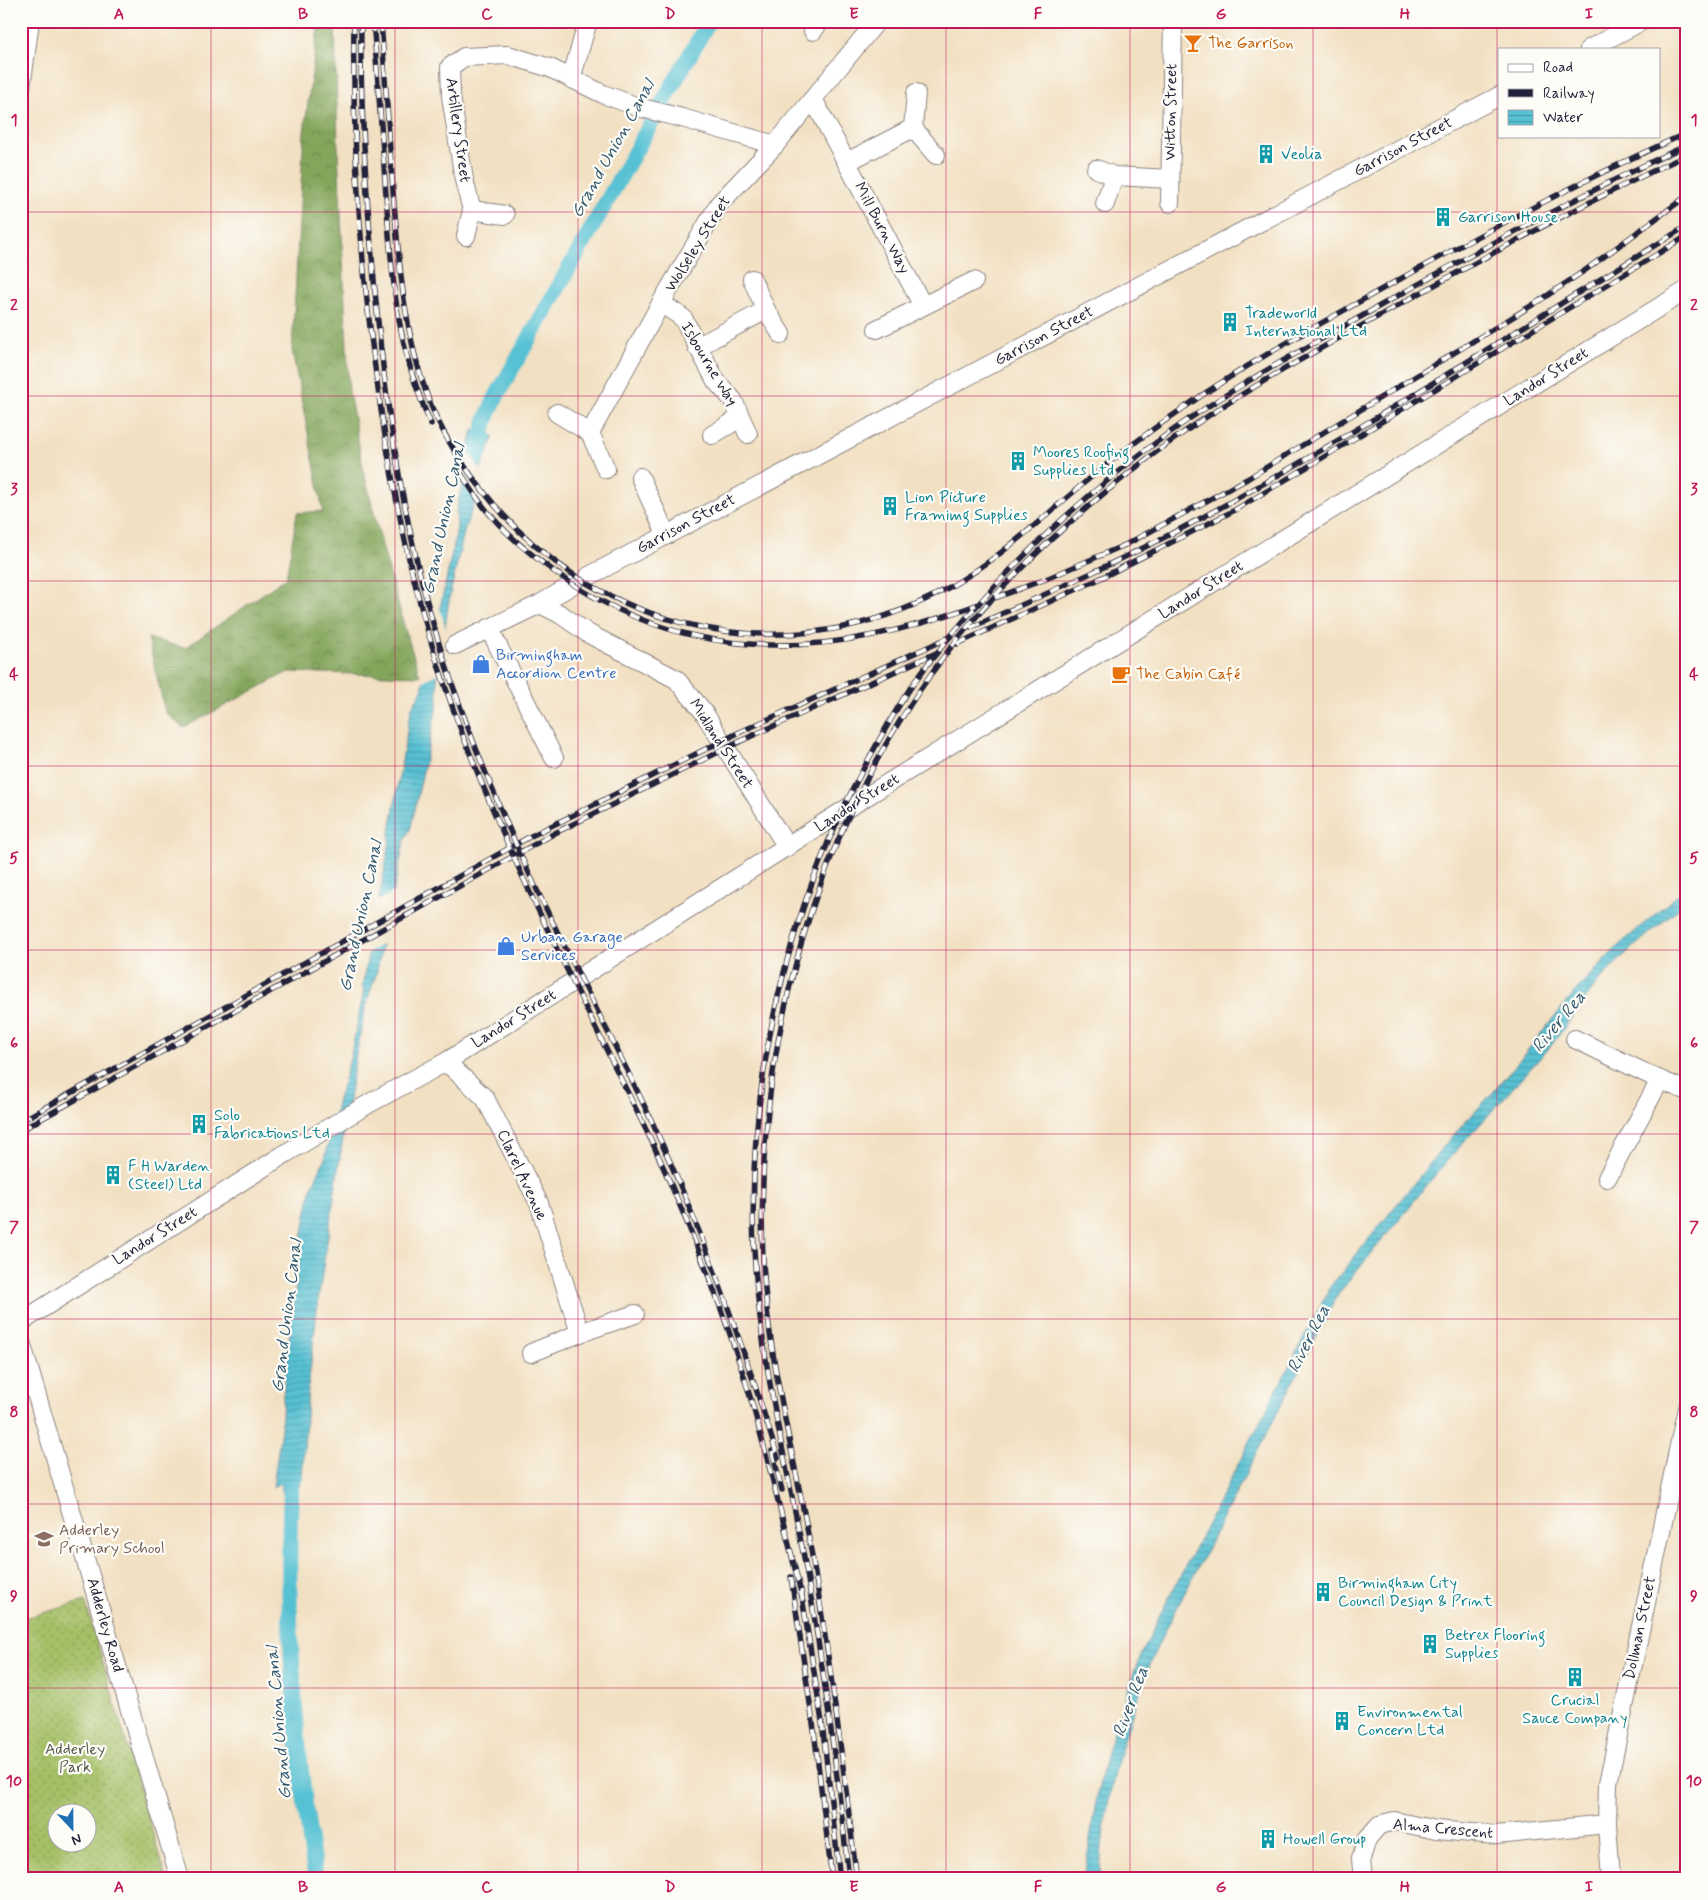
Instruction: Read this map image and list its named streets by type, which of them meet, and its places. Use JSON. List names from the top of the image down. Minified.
{"streets":{"street":["Witton Street","Artillery Street","Garrison Street","Mill Burn Way","Wolseley Street","Isbourne Way","Landor Street","Midland Street","Clarel Avenue","Adderley Road","Dollman Street","Alma Crescent"]},"crossings":[["Artillery Street","Wolseley Street"],["Garrison Street","Midland Street"],["Mill Burn Way","Wolseley Street"],["Wolseley Street","Isbourne Way"],["Landor Street","Midland Street"],["Landor Street","Clarel Avenue"],["Dollman Street","Alma Crescent"]],"water":["Grand Union Canal","River Rea"],"parks":["Adderley Park"],"places":{"bar":["The Garrison"],"building":["Veolia","Garrison House","Tradeworld International Ltd","Moores Roofing Supplies Ltd","Lion Picture Framimg Supplies","Solo Fabrications Ltd","F H Warden (Steel) Ltd","Birmingham City Council Design & Print","Betrex Flooring Supplies","Crucial Sauce Company","Environmental Concern Ltd","Howell Group"],"shop":["Birmingham Accordion Centre","Urban Garage Services"],"cafe":["The Cabin Café"],"school or university":["Adderley Primary School"]},"legend":["Road","Railway","Water"],"north":"bottom","grid":{"columns":["A","B","C","D","E","F","G","H","I"],"rows":["1","2","3","4","5","6","7","8","9","10"]}}
